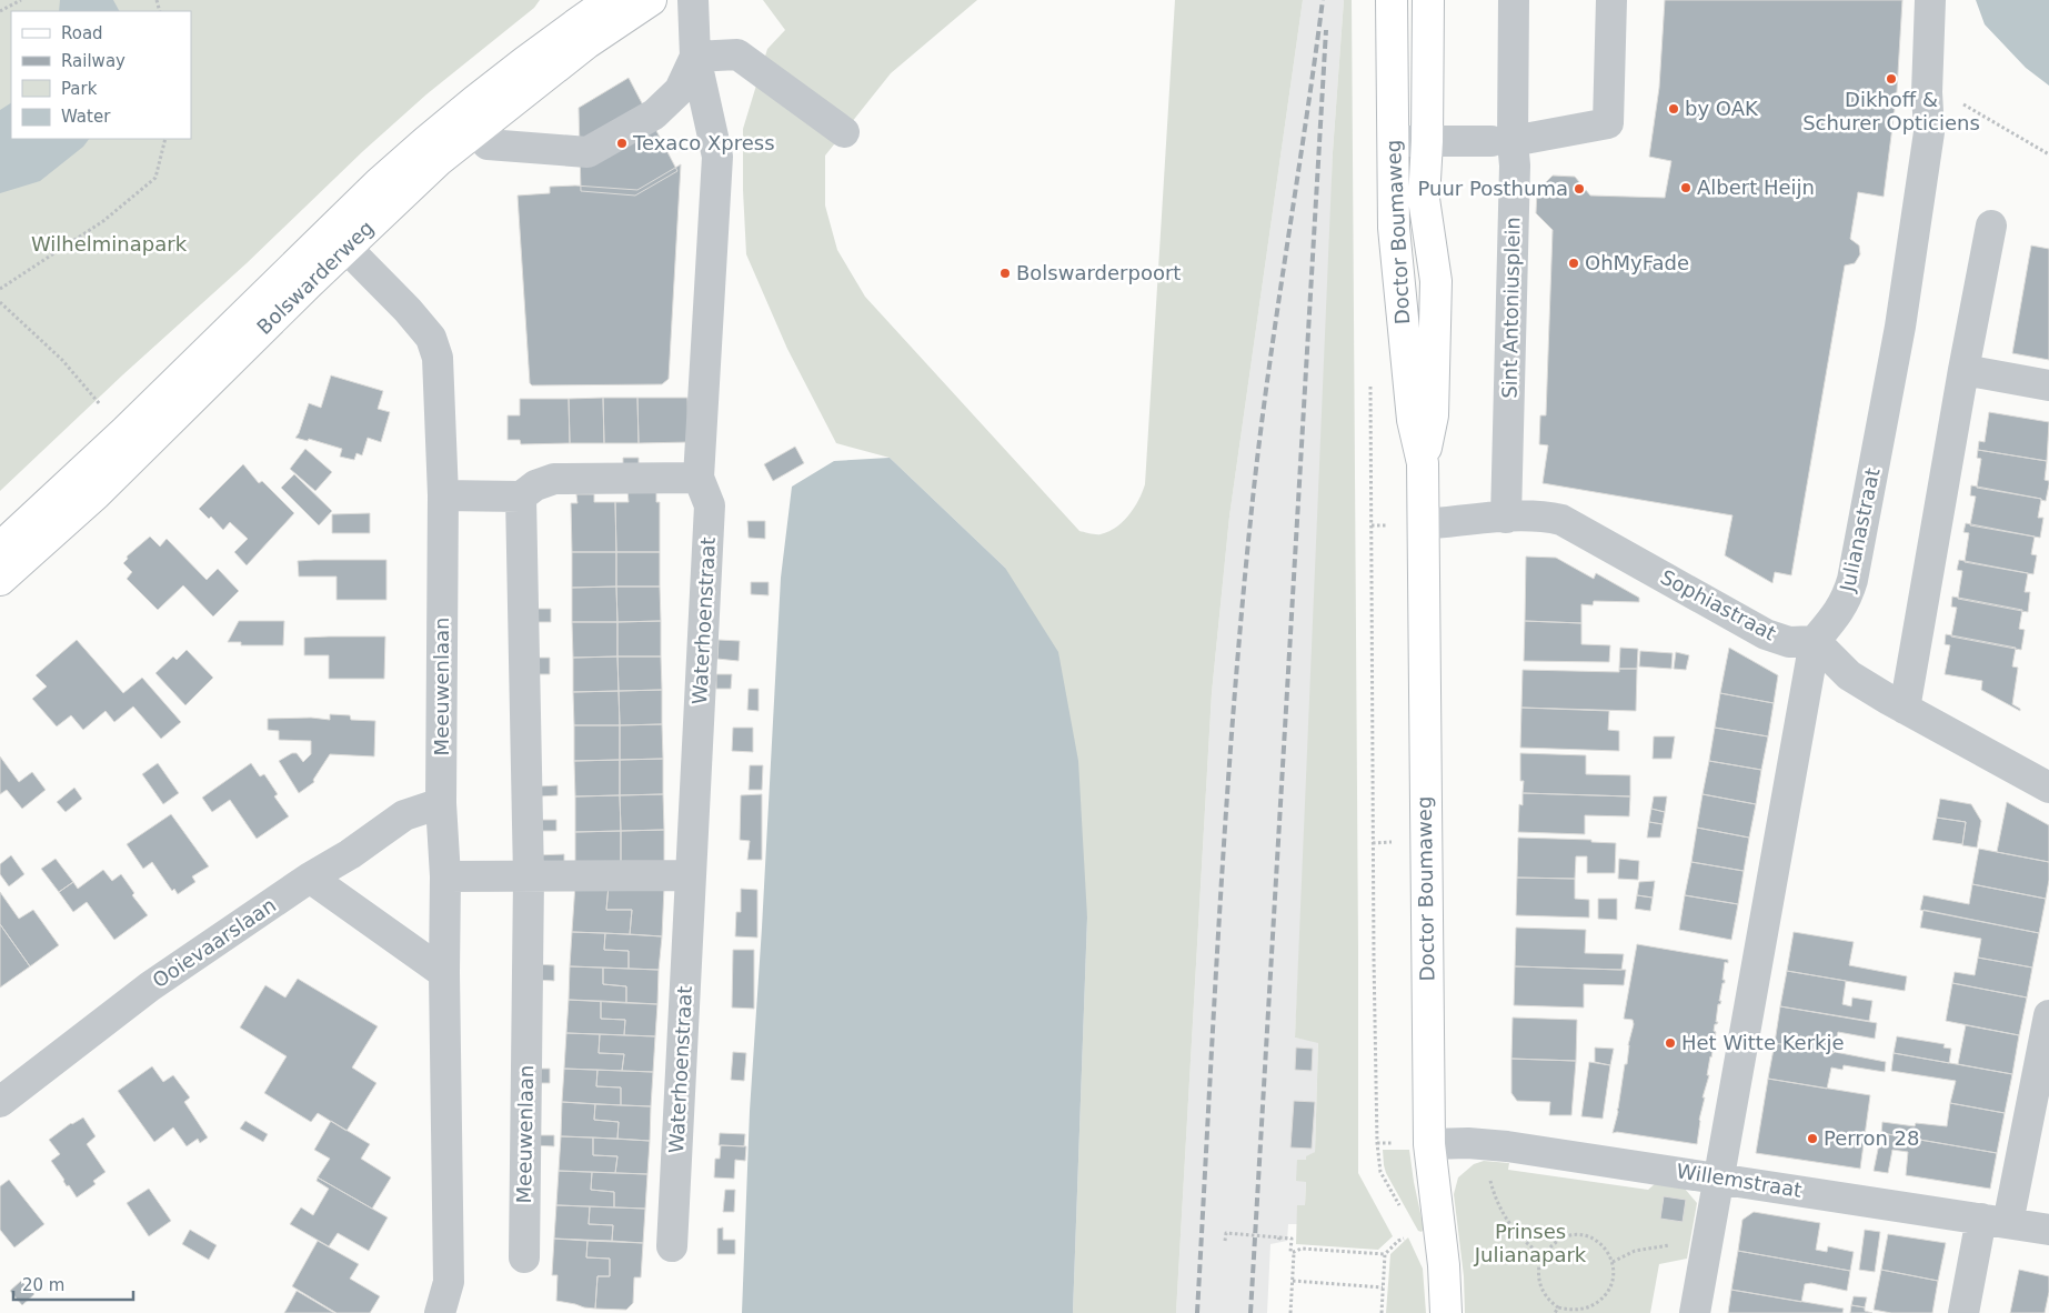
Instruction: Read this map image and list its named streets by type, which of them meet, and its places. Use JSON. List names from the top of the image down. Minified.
{"streets":{"main road":["Doctor Boumaweg","Bolswarderweg"],"street":["Sint Antoniusplein","Julianastraat","Sophiastraat","Waterhoenstraat","Meeuwenlaan","Ooievaarslaan","Willemstraat"]},"crossings":[["Doctor Boumaweg","Sophiastraat"],["Doctor Boumaweg","Willemstraat"],["Bolswarderweg","Meeuwenlaan"],["Sint Antoniusplein","Sophiastraat"],["Julianastraat","Sophiastraat"],["Julianastraat","Willemstraat"],["Meeuwenlaan","Ooievaarslaan"]],"parks":["Wilhelminapark","Prinses Julianapark"],"places":["Dikhoff & Schurer Opticiens","by OAK","Texaco Xpress","Albert Heijn","Puur Posthuma","OhMyFade","Bolswarderpoort","Het Witte Kerkje","Perron 28"],"legend":["Road","Railway","Park","Water"],"scale_bar":"20 m"}
